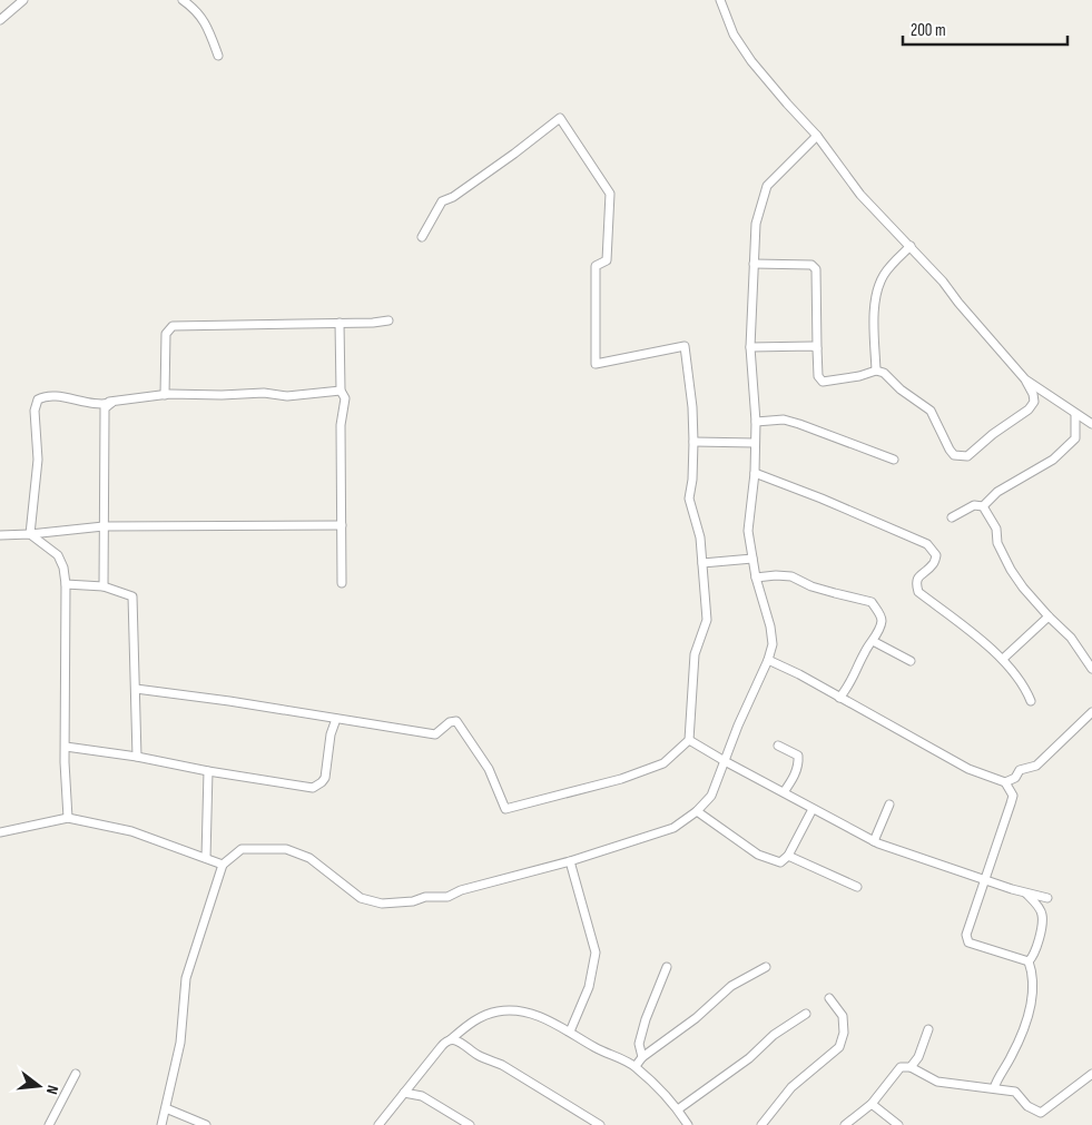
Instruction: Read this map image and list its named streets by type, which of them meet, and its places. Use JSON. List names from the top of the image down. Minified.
{"scale_bar":"200 m","north":"right"}
